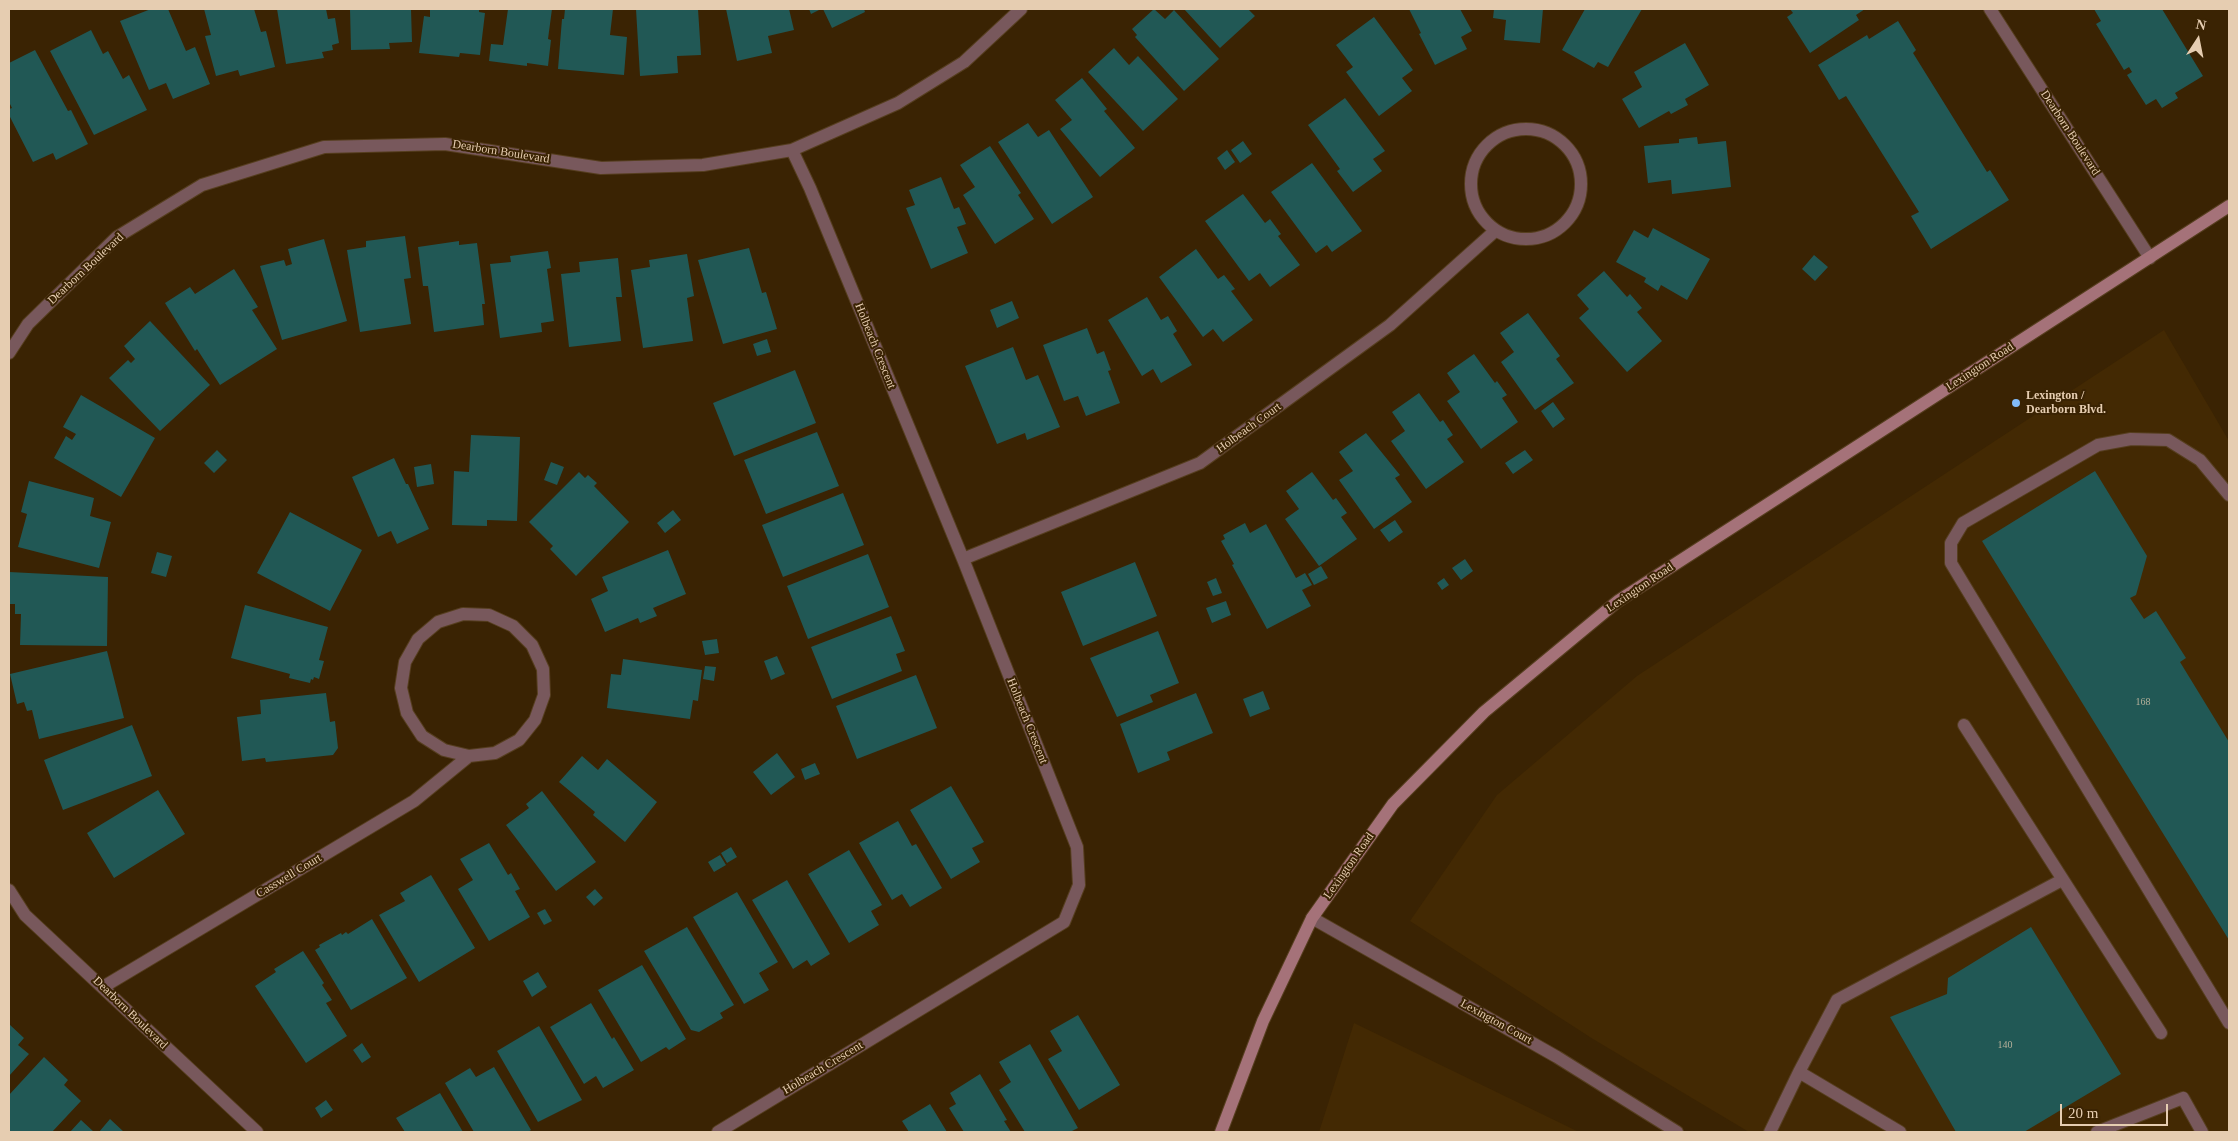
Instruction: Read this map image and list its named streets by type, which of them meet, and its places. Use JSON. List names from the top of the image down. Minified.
{"streets":{"main road":["Lexington Road"],"street":["Dearborn Boulevard","Holbeach Crescent","Holbeach Court","Casswell Court","Lexington Court"]},"crossings":[["Dearborn Boulevard","Holbeach Crescent"],["Dearborn Boulevard","Lexington Road"],["Dearborn Boulevard","Casswell Court"],["Holbeach Crescent","Holbeach Court"],["Lexington Road","Lexington Court"]],"places":["Lexington / Dearborn Blvd."],"house_numbers":["168","140"],"scale_bar":"20 m","north":"top"}
